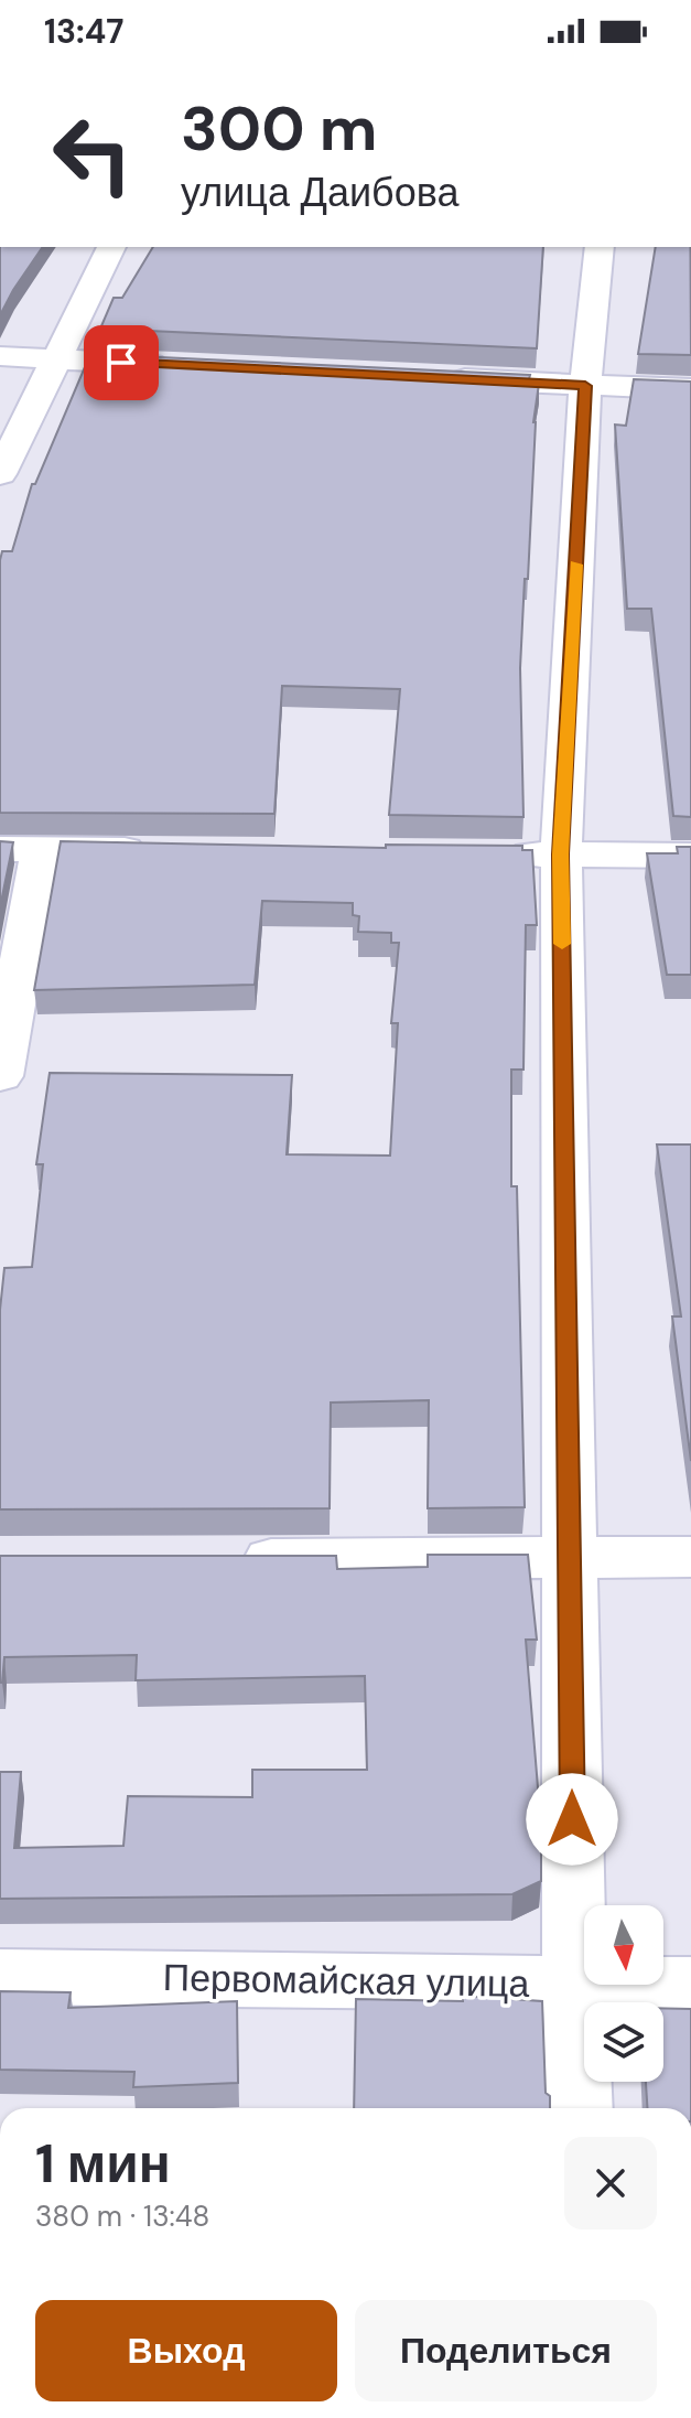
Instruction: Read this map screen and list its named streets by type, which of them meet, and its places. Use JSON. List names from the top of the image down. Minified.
{"streets":{"street":["Первомайская улица"]},"north":"bottom","page":{"status":"13:47","turn":["300 m","улица Даибова"],"heading":["1 мин","380 m · 13:48"],"buttons":["Выход","Поделиться"]}}
